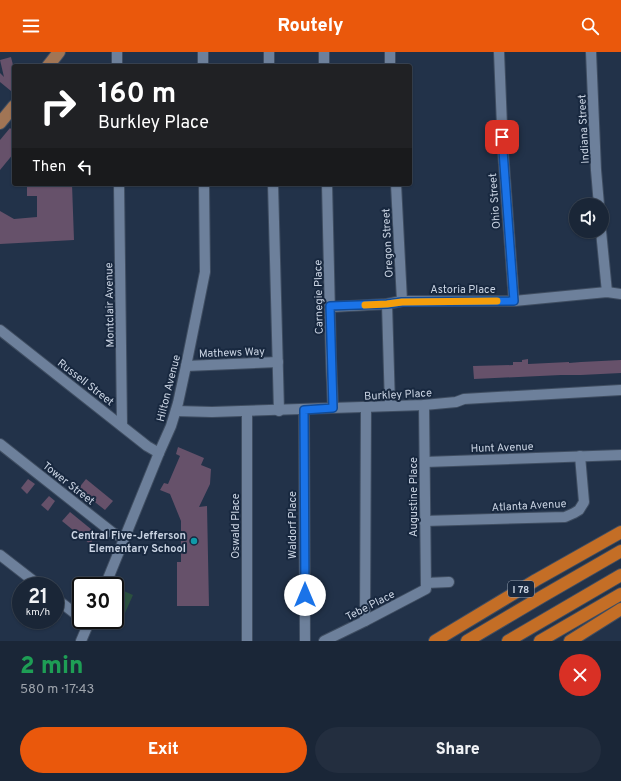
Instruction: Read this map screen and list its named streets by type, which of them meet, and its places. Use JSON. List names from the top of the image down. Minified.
{"streets":{"highway":["I 78"],"street":["Indiana Street","Ohio Street","Oregon Street","Astoria Place","Carnegie Place","Montclair Avenue","Mathews Way","Russell Street","Hilton Avenue","Burkley Place","Hunt Avenue","Tower Street","Augustine Place","Atlanta Avenue","Waldorf Place","Oswald Place","Tebe Place"]},"crossings":[["Ohio Street","Astoria Place"],["Oregon Street","Astoria Place"],["Astoria Place","Carnegie Place"],["Carnegie Place","Burkley Place"],["Montclair Avenue","Russell Street"],["Mathews Way","Hilton Avenue"],["Russell Street","Hilton Avenue"],["Hilton Avenue","Burkley Place"],["Hilton Avenue","Tower Street"],["Burkley Place","Augustine Place"],["Burkley Place","Waldorf Place"],["Burkley Place","Oswald Place"],["Hunt Avenue","Augustine Place"],["Hunt Avenue","Atlanta Avenue"],["Augustine Place","Atlanta Avenue"],["Augustine Place","Tebe Place"]],"places":["Central Five-Jefferson Elementary School"],"page":{"header":"Routely","turn":["160 m","Burkley Place"],"then":"Then","speed":"21 km/h","limit":"30","heading":["2 min","580 m · 17:43"],"buttons":["Exit","Share"]}}
